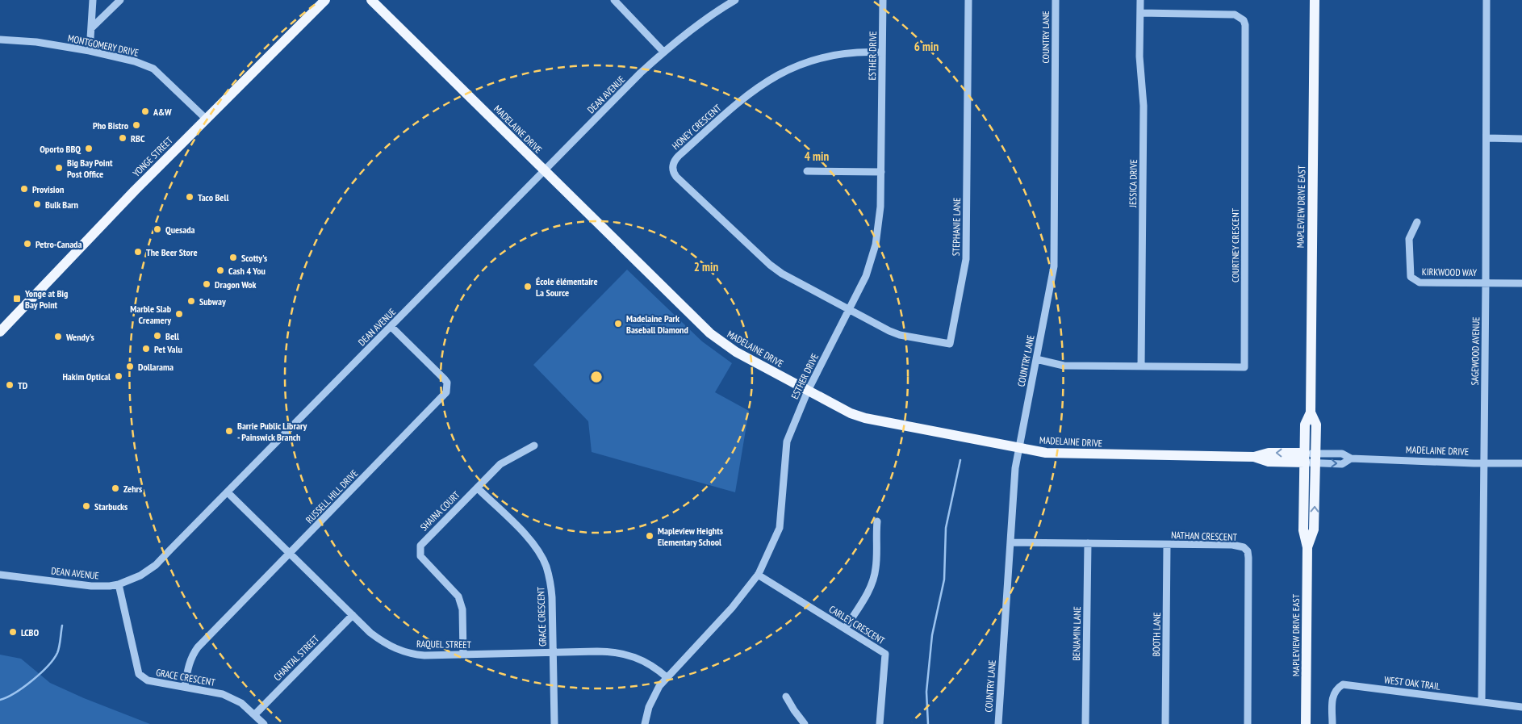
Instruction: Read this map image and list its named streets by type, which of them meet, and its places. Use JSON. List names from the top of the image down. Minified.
{"streets":{"main road":["MADELAINE DRIVE","YONGE STREET","MAPLEVIEW DRIVE EAST"],"street":["COUNTRY LANE","MONTGOMERY DRIVE","ESTHER DRIVE","DEAN AVENUE","HONEY CRESCENT","JESSICA DRIVE","STEPHANIE LANE","COURTNEY CRESCENT","KIRKWOOD WAY","SAGEWOOD AVENUE","RUSSELL HILL DRIVE","SHAINA COURT","NATHAN CRESCENT","GRACE CRESCENT","CARLEY CRESCENT","BENJAMIN LANE","BOOTH LANE","RAQUEL STREET","CHANTAL STREET","WEST OAK TRAIL"]},"crossings":[["COUNTRY LANE","MADELAINE DRIVE"],["COUNTRY LANE","COURTNEY CRESCENT"],["COUNTRY LANE","NATHAN CRESCENT"],["MONTGOMERY DRIVE","YONGE STREET"],["ESTHER DRIVE","HONEY CRESCENT"],["ESTHER DRIVE","MADELAINE DRIVE"],["ESTHER DRIVE","STEPHANIE LANE"],["ESTHER DRIVE","CARLEY CRESCENT"],["ESTHER DRIVE","RAQUEL STREET"],["DEAN AVENUE","MADELAINE DRIVE"],["DEAN AVENUE","RUSSELL HILL DRIVE"],["DEAN AVENUE","GRACE CRESCENT"],["DEAN AVENUE","RAQUEL STREET"],["HONEY CRESCENT","STEPHANIE LANE"],["MADELAINE DRIVE","MAPLEVIEW DRIVE EAST"],["MADELAINE DRIVE","SAGEWOOD AVENUE"],["JESSICA DRIVE","COURTNEY CRESCENT"],["KIRKWOOD WAY","SAGEWOOD AVENUE"],["SAGEWOOD AVENUE","WEST OAK TRAIL"],["RUSSELL HILL DRIVE","GRACE CRESCENT"],["RUSSELL HILL DRIVE","RAQUEL STREET"],["SHAINA COURT","GRACE CRESCENT"],["SHAINA COURT","RAQUEL STREET"],["NATHAN CRESCENT","BENJAMIN LANE"],["NATHAN CRESCENT","BOOTH LANE"],["GRACE CRESCENT","RAQUEL STREET"],["GRACE CRESCENT","CHANTAL STREET"],["RAQUEL STREET","CHANTAL STREET"]],"places":{"other":["A&W","Pho Bistro","RBC","Oporto BBQ","Big Bay Point Post Office","Provision","Taco Bell","Bulk Barn","Quesada","Petro-Canada","The Beer Store","Scotty's","Cash 4 You","Dragon Wok","École élémentaire La Source","Subway","Marble Slab Creamery","Madelaine Park Baseball Diamond","Bell","Wendy's","Pet Valu","Dollarama","Hakim Optical","TD","Barrie Public Library - Painswick Branch","Zehrs","Starbucks","Mapleview Heights Elementary School","LCBO"],"transit":["Yonge at Big Bay Point"]},"rings":["6 min","4 min","2 min"]}
